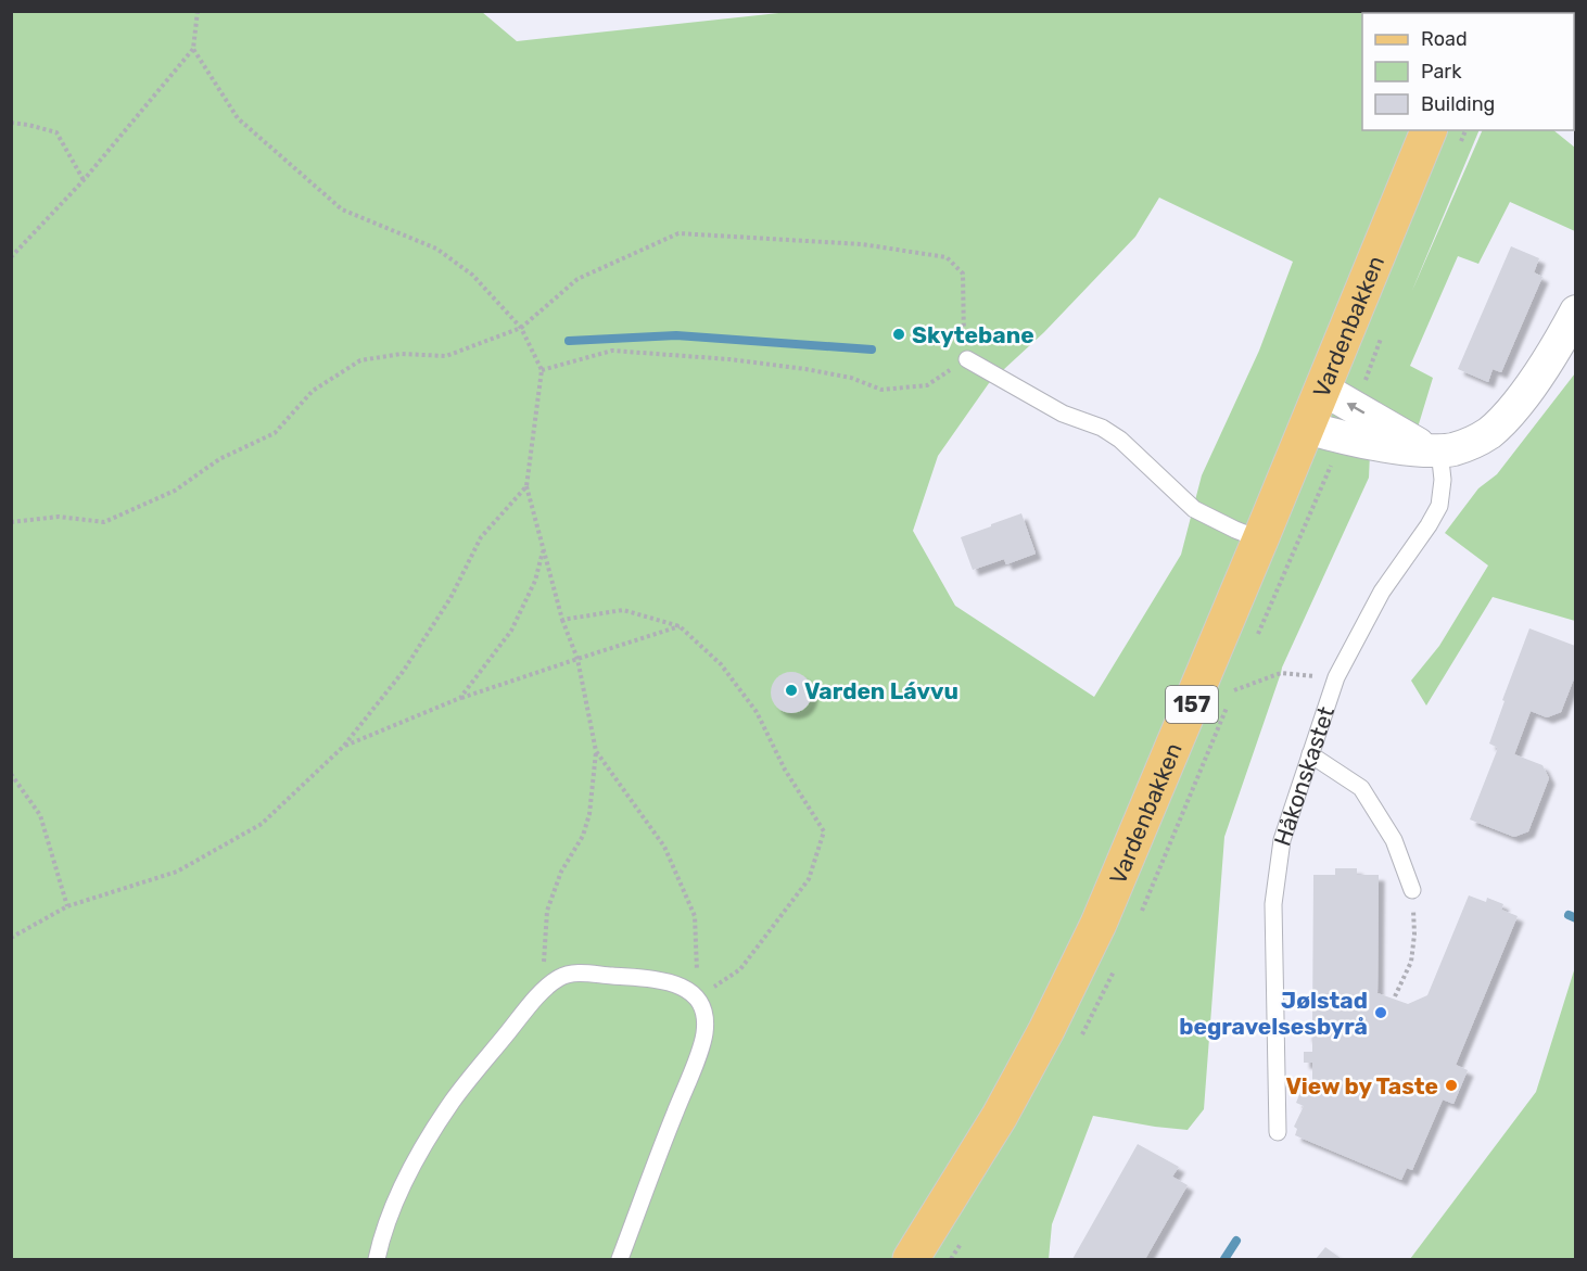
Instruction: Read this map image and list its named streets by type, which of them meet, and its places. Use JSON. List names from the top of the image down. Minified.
{"streets":{"main road":["Vardenbakken","157"],"lane":["Håkonskastet"]},"places":["Skytebane","Varden Lávvu","Jølstad begravelsesbyrå","View by Taste"],"legend":["Road","Park","Building"]}
